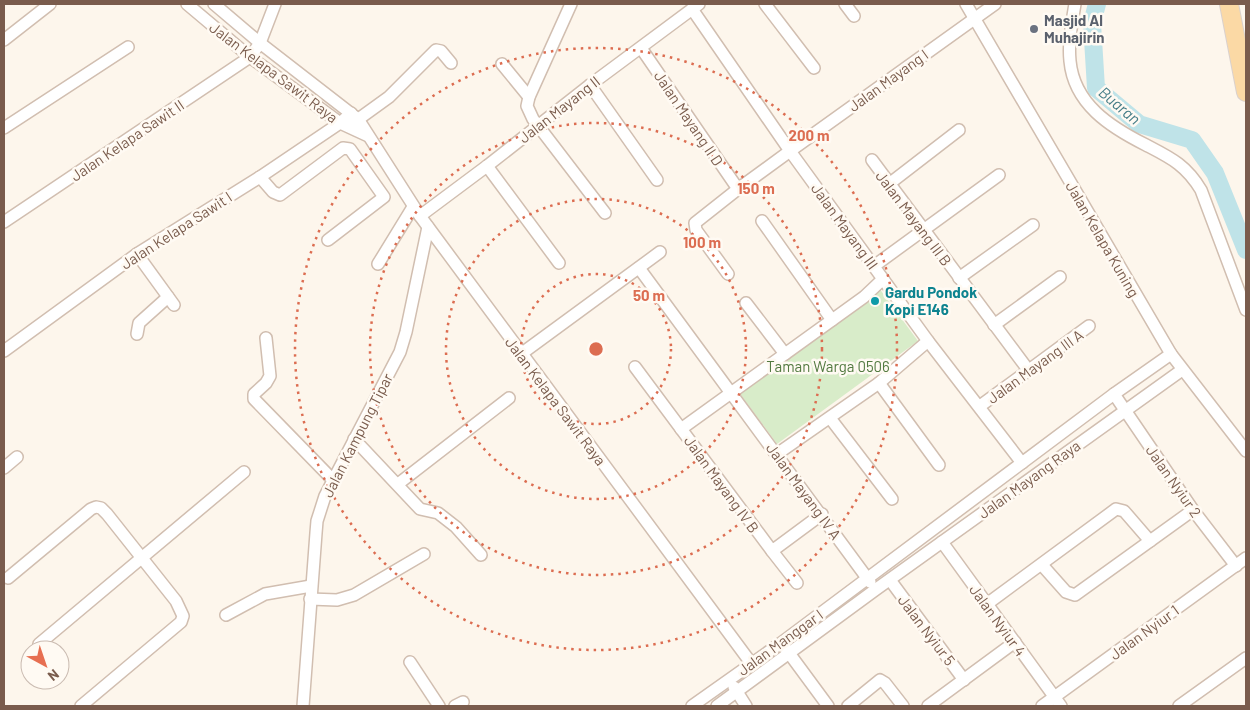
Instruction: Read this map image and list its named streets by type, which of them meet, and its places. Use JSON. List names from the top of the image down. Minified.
{"streets":{"street":["Jalan Kelapa Sawit Raya","Jalan Mayang I","Jalan Mayang II","Jalan Mayang II D","Jalan Kelapa Sawit II","Jalan Mayang III B","Jalan Mayang III","Jalan Kelapa Sawit I","Jalan Kelapa Kuning","Jalan Mayang III A","Jalan Kampung Tipar","Jalan Mayang Raya","Jalan Nyiur 2","Jalan Mayang IV B","Jalan Mayang IV A","Jalan Nyiur 4","Jalan Nyiur 5","Jalan Nyiur 1","Jalan Manggar I"]},"crossings":[["Jalan Kelapa Sawit Raya","Jalan Mayang II"],["Jalan Kelapa Sawit Raya","Jalan Kelapa Sawit II"],["Jalan Kelapa Sawit Raya","Jalan Kelapa Sawit I"],["Jalan Kelapa Sawit Raya","Jalan Kampung Tipar"],["Jalan Kelapa Sawit Raya","Jalan Manggar I"],["Jalan Mayang I","Jalan Mayang II D"],["Jalan Mayang I","Jalan Mayang III"],["Jalan Mayang I","Jalan Kelapa Kuning"],["Jalan Mayang II","Jalan Mayang II D"],["Jalan Mayang II","Jalan Mayang III"],["Jalan Mayang III B","Jalan Mayang III A"],["Jalan Mayang III","Jalan Mayang III A"],["Jalan Mayang III","Jalan Mayang Raya"],["Jalan Kelapa Kuning","Jalan Mayang Raya"],["Jalan Mayang Raya","Jalan Nyiur 2"],["Jalan Mayang Raya","Jalan Mayang IV A"],["Jalan Mayang Raya","Jalan Nyiur 4"],["Jalan Mayang Raya","Jalan Nyiur 5"],["Jalan Mayang Raya","Jalan Manggar I"],["Jalan Nyiur 2","Jalan Nyiur 1"],["Jalan Mayang IV A","Jalan Manggar I"],["Jalan Nyiur 4","Jalan Nyiur 5"],["Jalan Nyiur 4","Jalan Nyiur 1"]],"water":["Buaran"],"parks":["Taman Warga 0506"],"places":["Masjid Al Muhajirin","Gardu Pondok Kopi E146"],"north":"bottom right","rings":["200 m","150 m","100 m","50 m"]}
